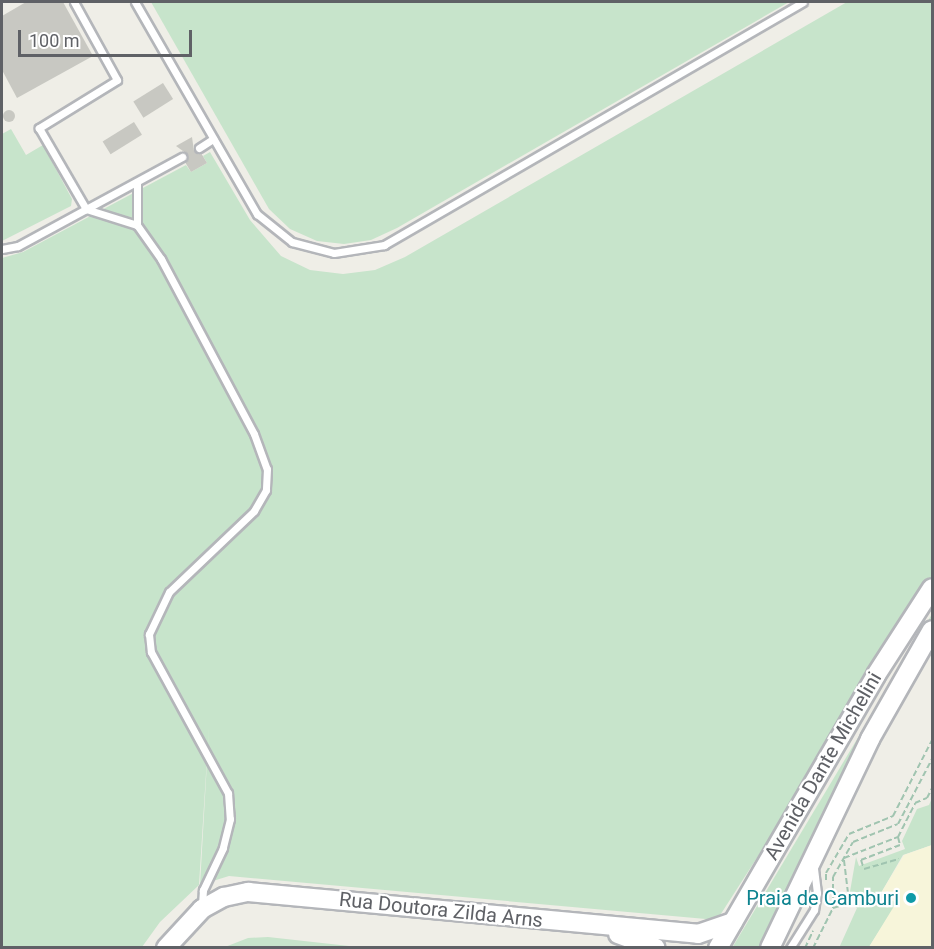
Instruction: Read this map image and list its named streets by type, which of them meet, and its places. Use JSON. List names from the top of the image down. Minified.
{"streets":{"main road":["Avenida Dante Michelini","Rua Doutora Zilda Arns"]},"crossings":[["Avenida Dante Michelini","Rua Doutora Zilda Arns"]],"places":["Praia de Camburi"],"scale_bar":"100 m"}
